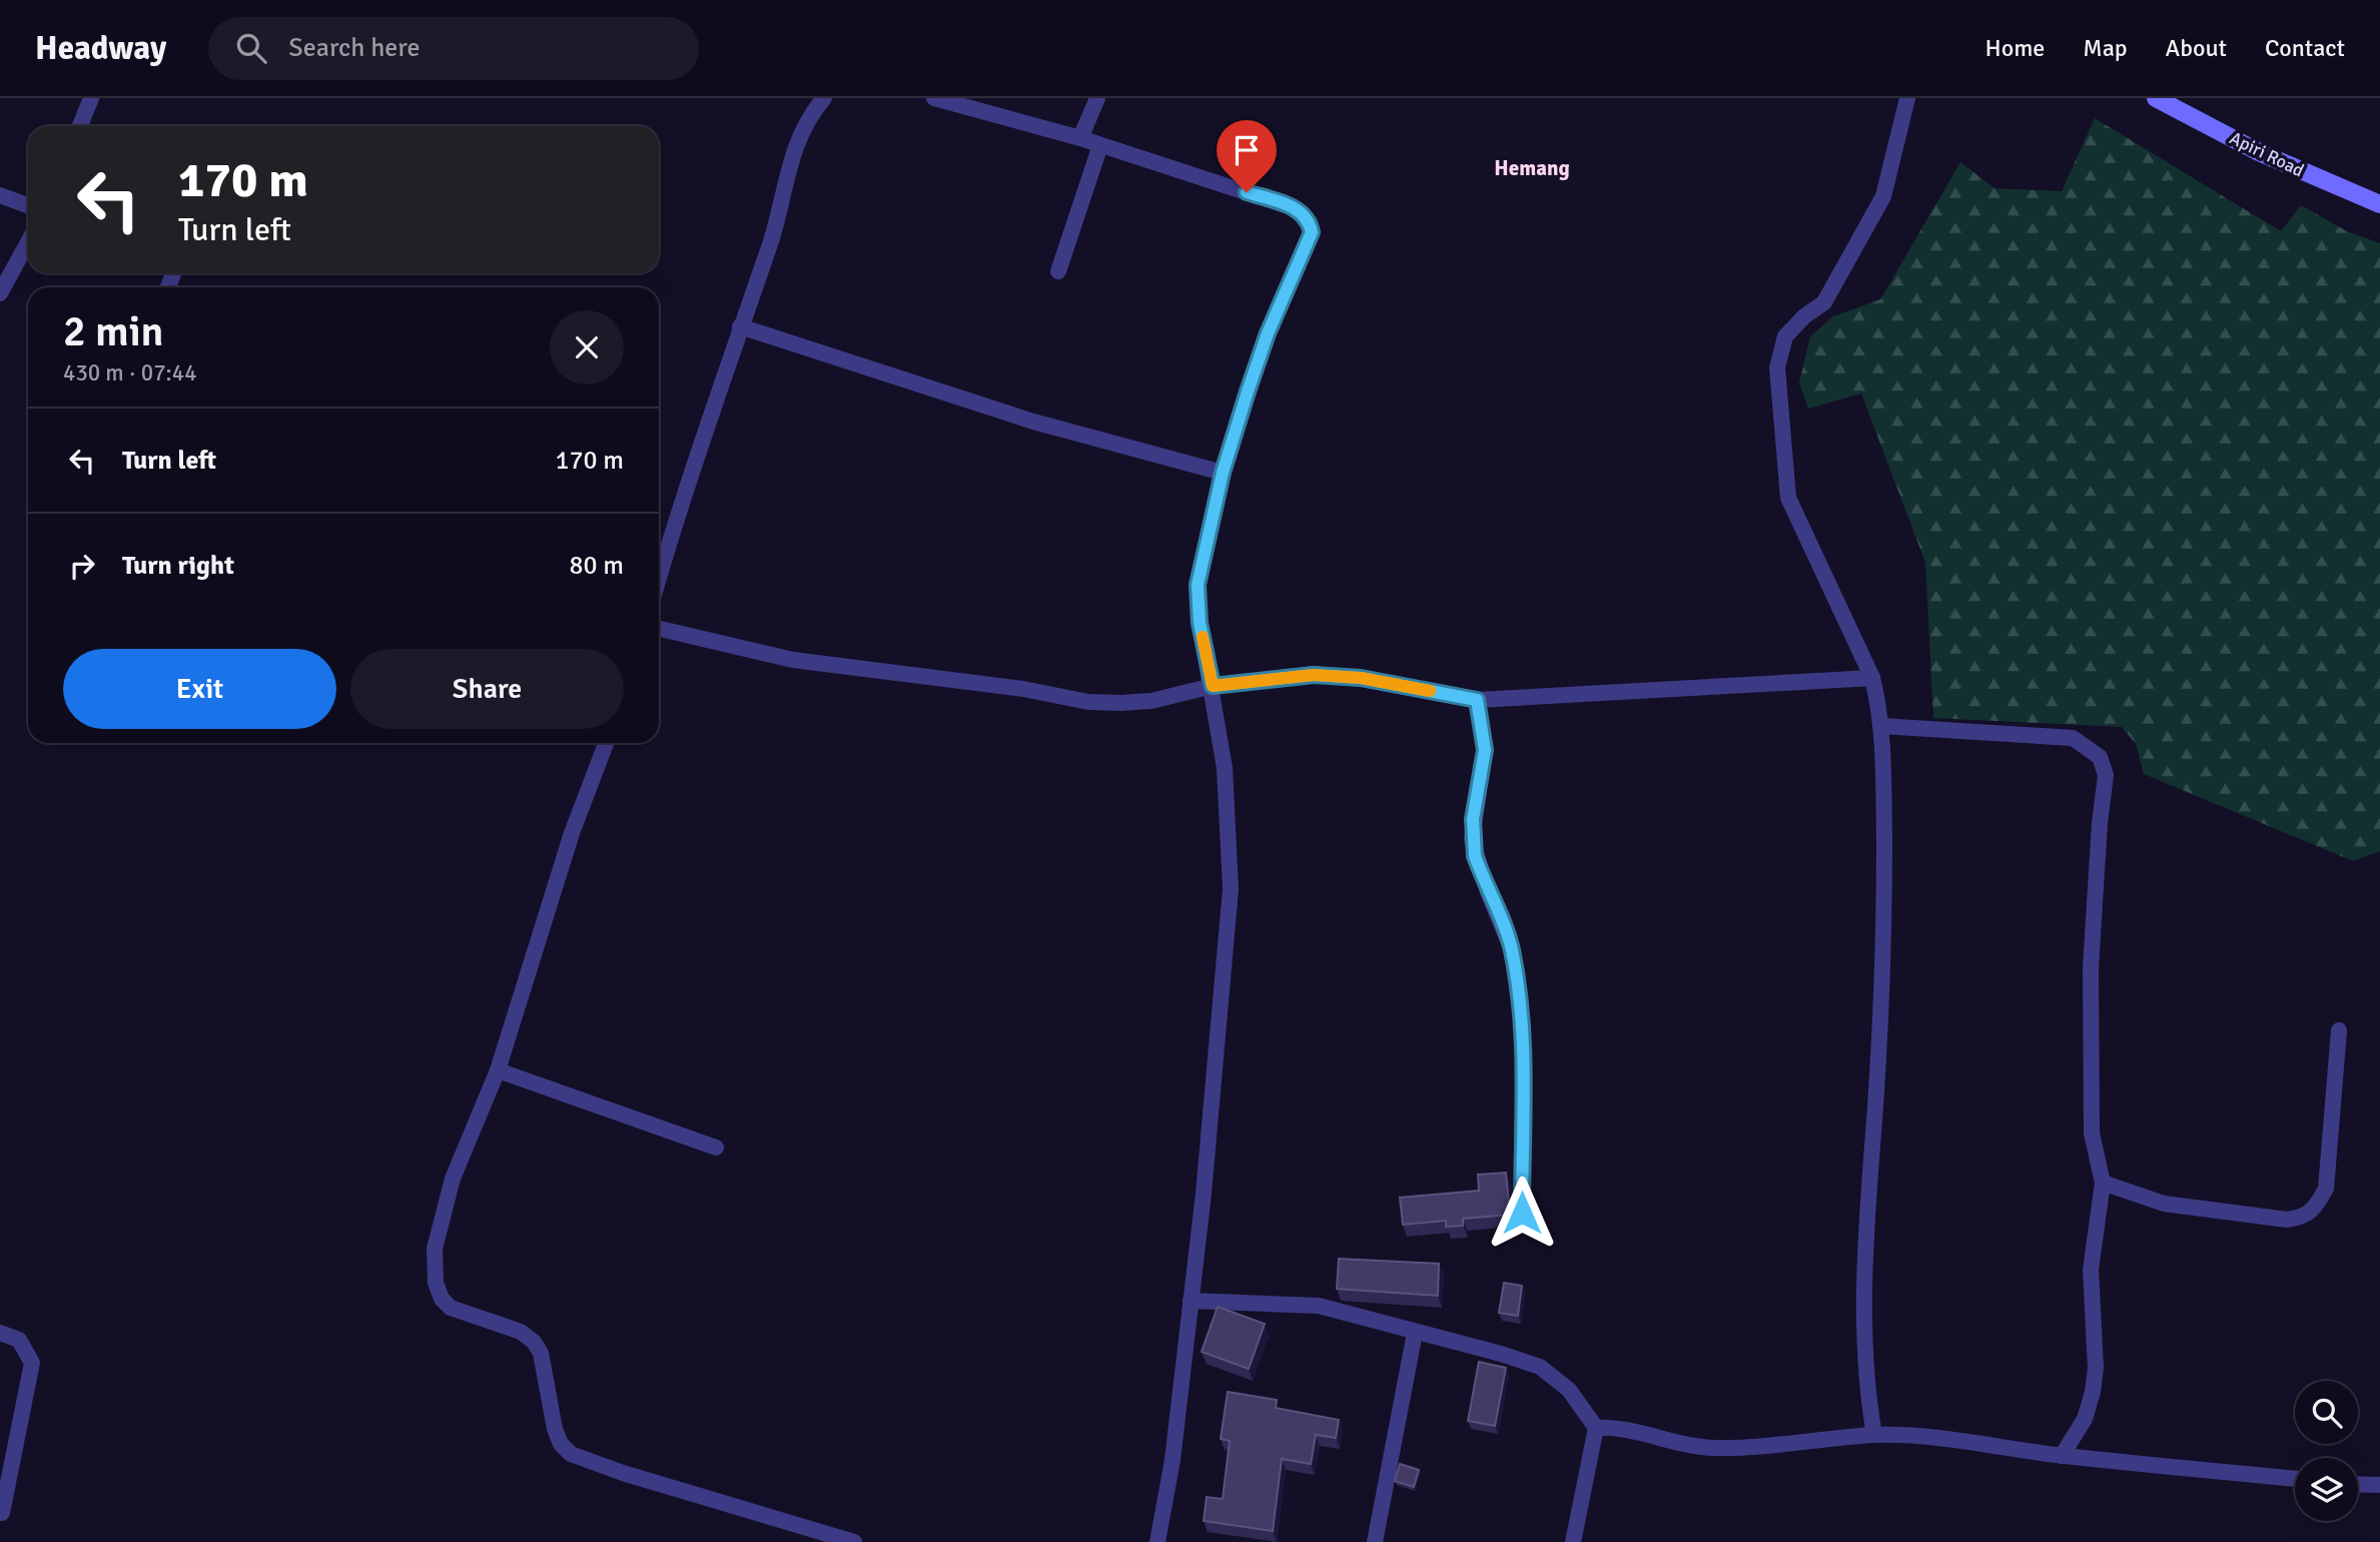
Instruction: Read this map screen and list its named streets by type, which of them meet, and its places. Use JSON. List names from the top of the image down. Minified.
{"streets":{"street":["Apiri Road"]},"districts":["Hemang"],"page":{"header":"Headway","search":"Search here","nav":["Home","Map","About","Contact"],"turn":["170 m","Turn left"],"heading":["2 min","430 m · 07:44"],"list":[{"name":"Turn left","value":"170 m"},{"name":"Turn right","value":"80 m"}],"buttons":["Exit","Share"]}}
